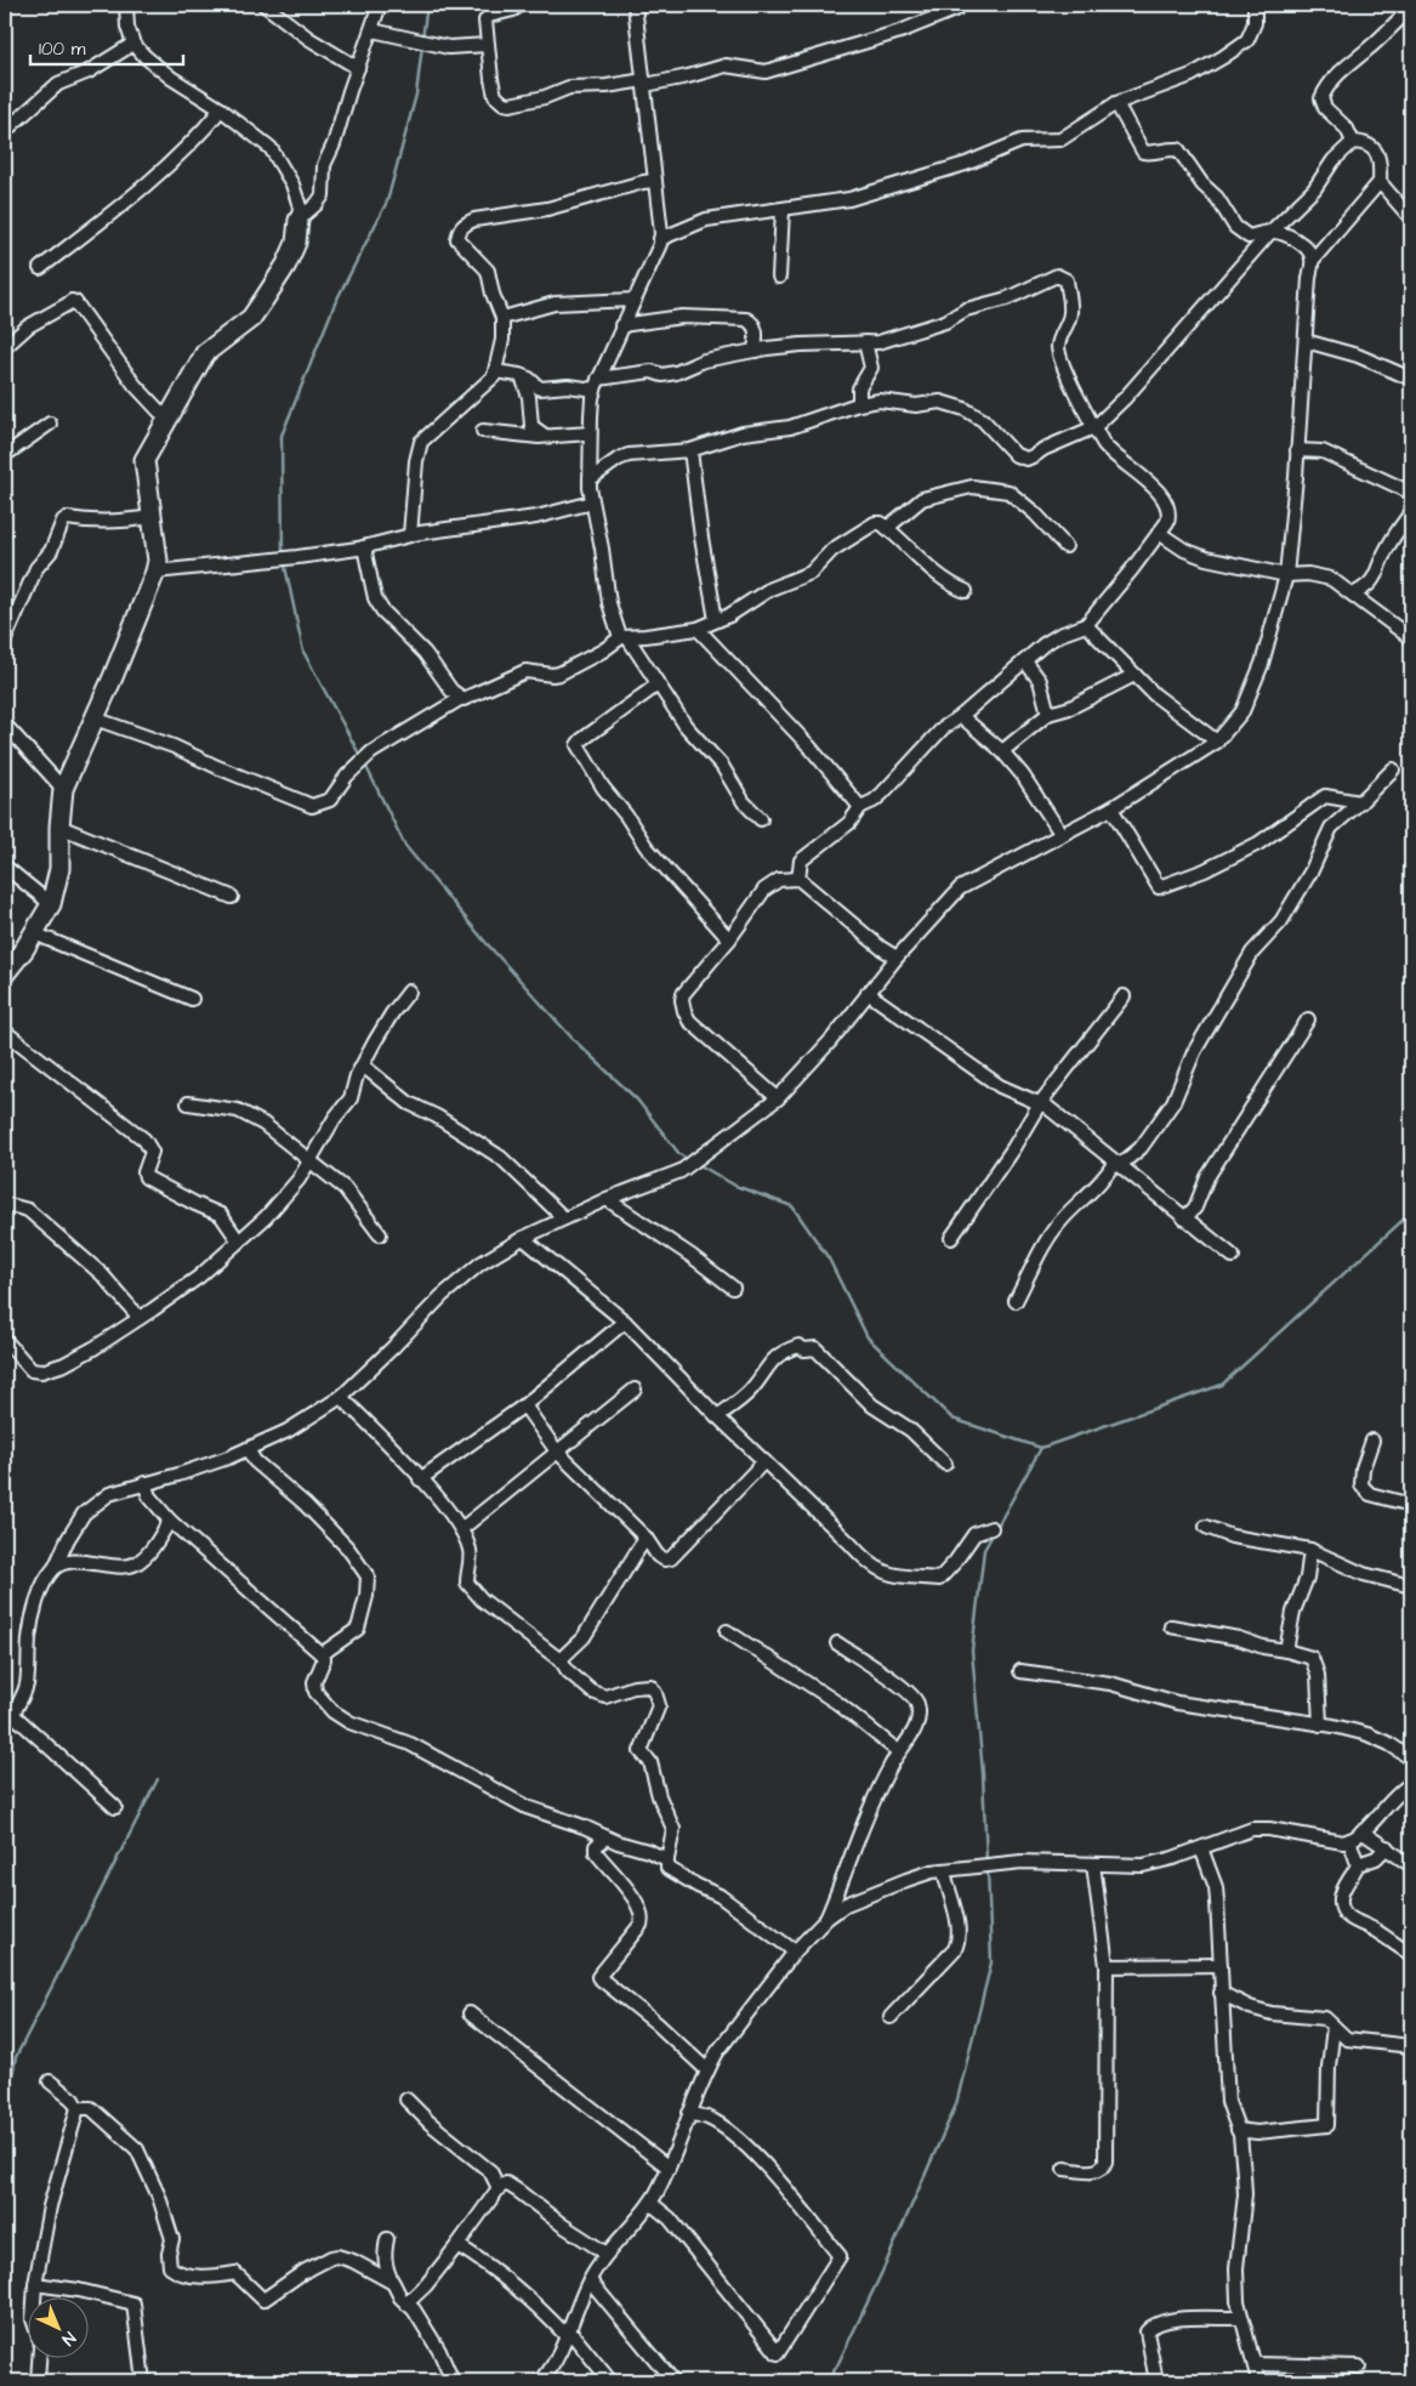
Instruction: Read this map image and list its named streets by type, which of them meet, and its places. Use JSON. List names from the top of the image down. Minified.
{"scale_bar":"100 m","north":"bottom right"}
